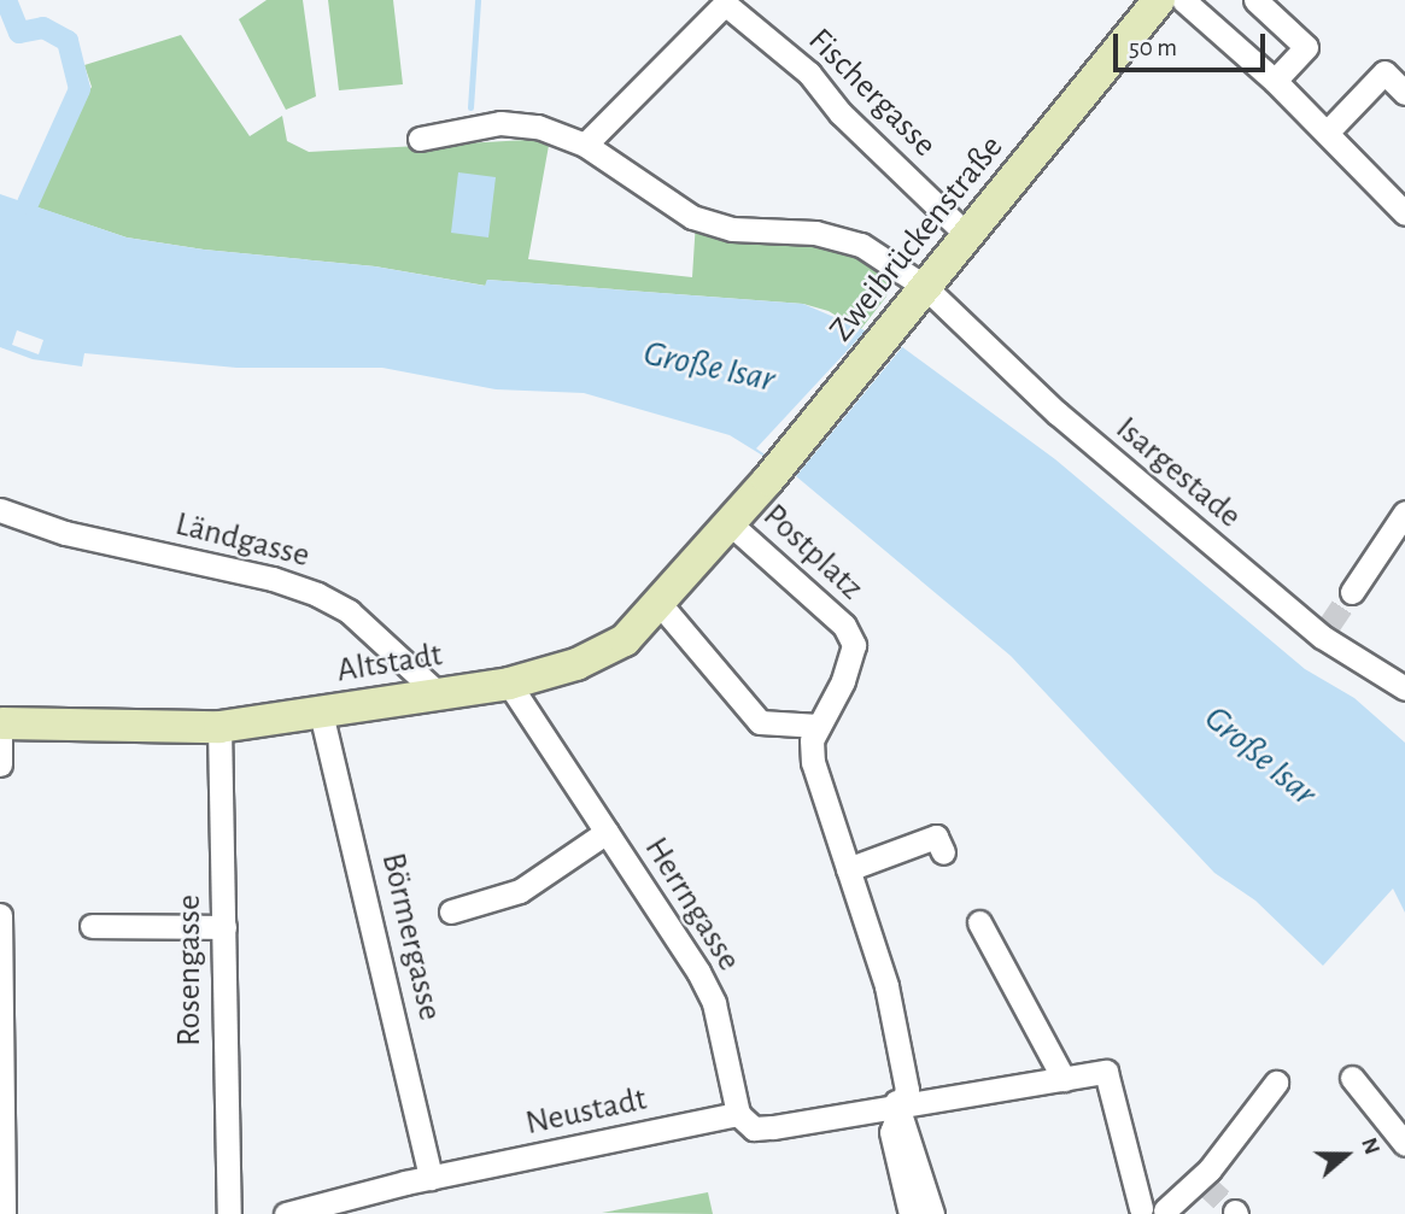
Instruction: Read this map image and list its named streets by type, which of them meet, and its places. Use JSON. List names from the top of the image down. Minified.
{"streets":{"street":["Fischergasse","Zweibrückenstraße","Isargestade","Ländgasse","Postplatz","Altstadt","Herrngasse","Börmergasse","Rosengasse","Neustadt"]},"crossings":[["Fischergasse","Zweibrückenstraße"],["Fischergasse","Isargestade"],["Zweibrückenstraße","Isargestade"],["Zweibrückenstraße","Postplatz"],["Zweibrückenstraße","Altstadt"],["Ländgasse","Altstadt"],["Postplatz","Altstadt"],["Altstadt","Herrngasse"],["Altstadt","Börmergasse"],["Altstadt","Rosengasse"],["Herrngasse","Neustadt"],["Börmergasse","Neustadt"]],"water":["Große Isar"],"scale_bar":"50 m","north":"right"}
